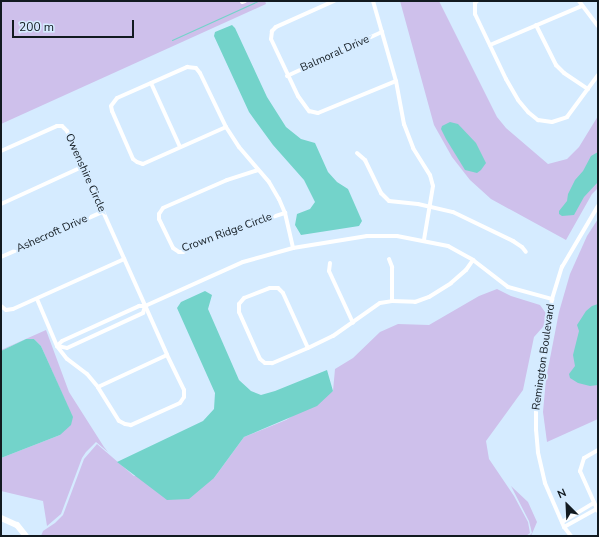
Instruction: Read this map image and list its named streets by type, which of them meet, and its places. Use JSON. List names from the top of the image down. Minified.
{"streets":{"street":["Balmoral Drive","Owenshire Circle","Crown Ridge Circle","Ashecroft Drive","Remington Boulevard"]},"crossings":[["Owenshire Circle","Ashecroft Drive"]],"scale_bar":"200 m","north":"top left"}
